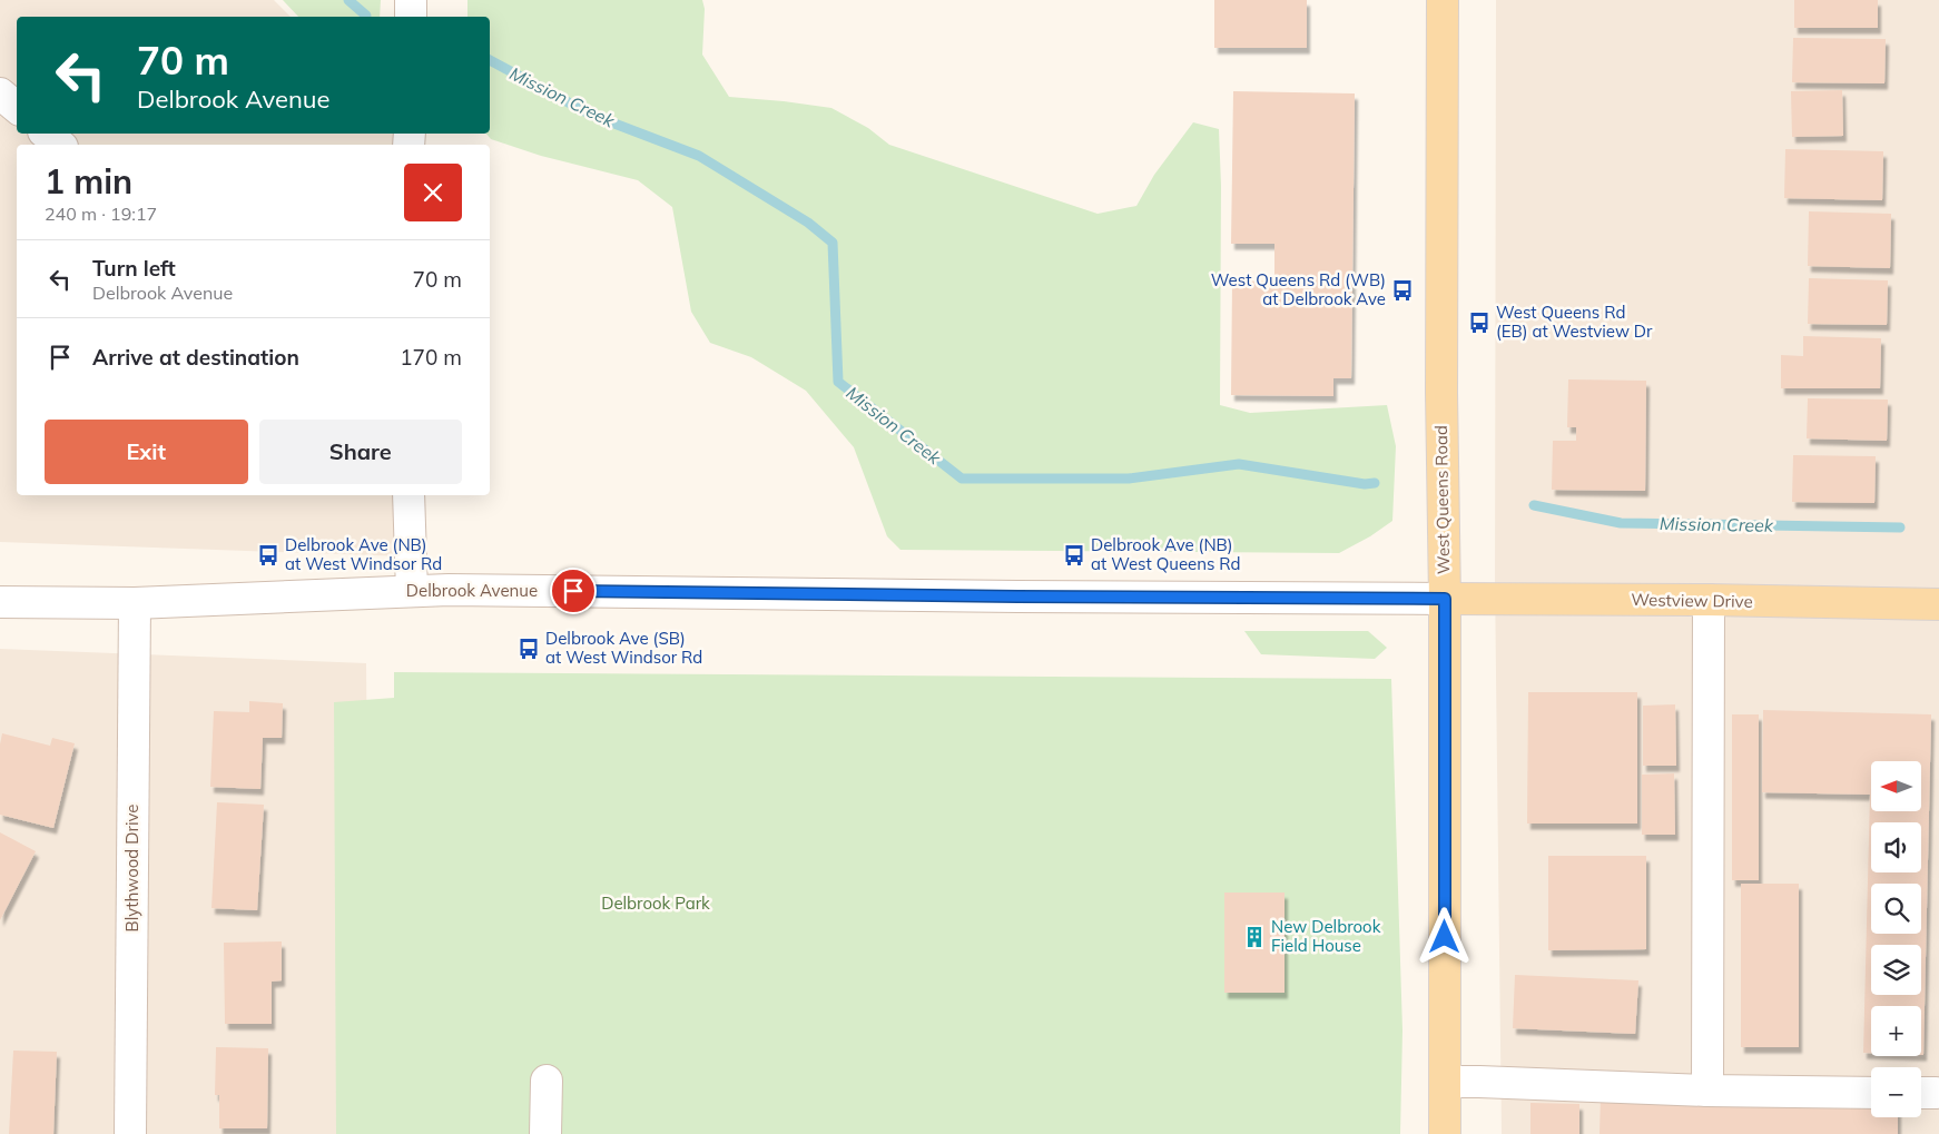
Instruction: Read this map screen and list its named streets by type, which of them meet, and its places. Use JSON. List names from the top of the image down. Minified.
{"streets":{"main road":["West Queens Road","Westview Drive"],"street":["Delbrook Avenue","Blythwood Drive"]},"crossings":[["West Queens Road","Delbrook Avenue"],["West Queens Road","Westview Drive"],["Delbrook Avenue","Westview Drive"],["Delbrook Avenue","Blythwood Drive"]],"water":["Mission Creek"],"parks":["Delbrook Park"],"places":{"bus stop":["West Queens Rd (WB) at Delbrook Ave","West Queens Rd (EB) at Westview Dr","Delbrook Ave (NB) at West Windsor Rd","Delbrook Ave (NB) at West Queens Rd","Delbrook Ave (SB) at West Windsor Rd"],"building":["New Delbrook Field House"]},"north":"left","page":{"turn":["70 m","Delbrook Avenue"],"heading":["1 min","240 m · 19:17"],"list":[{"name":"Turn left","note":"Delbrook Avenue","value":"70 m"},{"name":"Arrive at destination","value":"170 m"}],"buttons":["Exit","Share"],"map_buttons":["+","−"]}}
